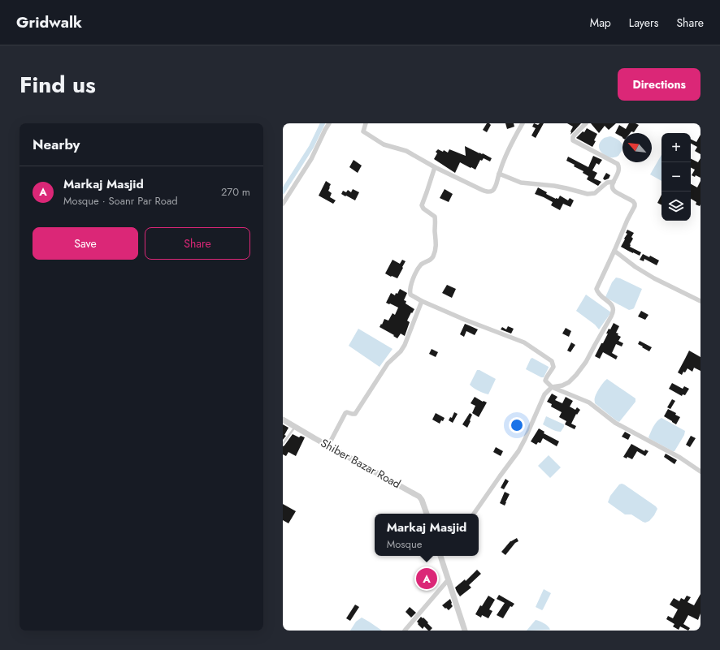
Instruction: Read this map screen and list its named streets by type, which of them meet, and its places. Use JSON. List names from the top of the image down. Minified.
{"streets":{"street":["Shiber Bazar Road"]},"north":"top left","page":{"header":"Gridwalk","nav":["Map","Layers","Share"],"title":"Find us","buttons":["Directions",["Save","Share"]],"heading":"Nearby","map_buttons":["+","−"],"list":[{"mark":"A","name":"Markaj Masjid","note":"Mosque · Soanr Par Road","value":"270 m"}],"popup":["Markaj Masjid","Mosque"],"pins":"A"}}
